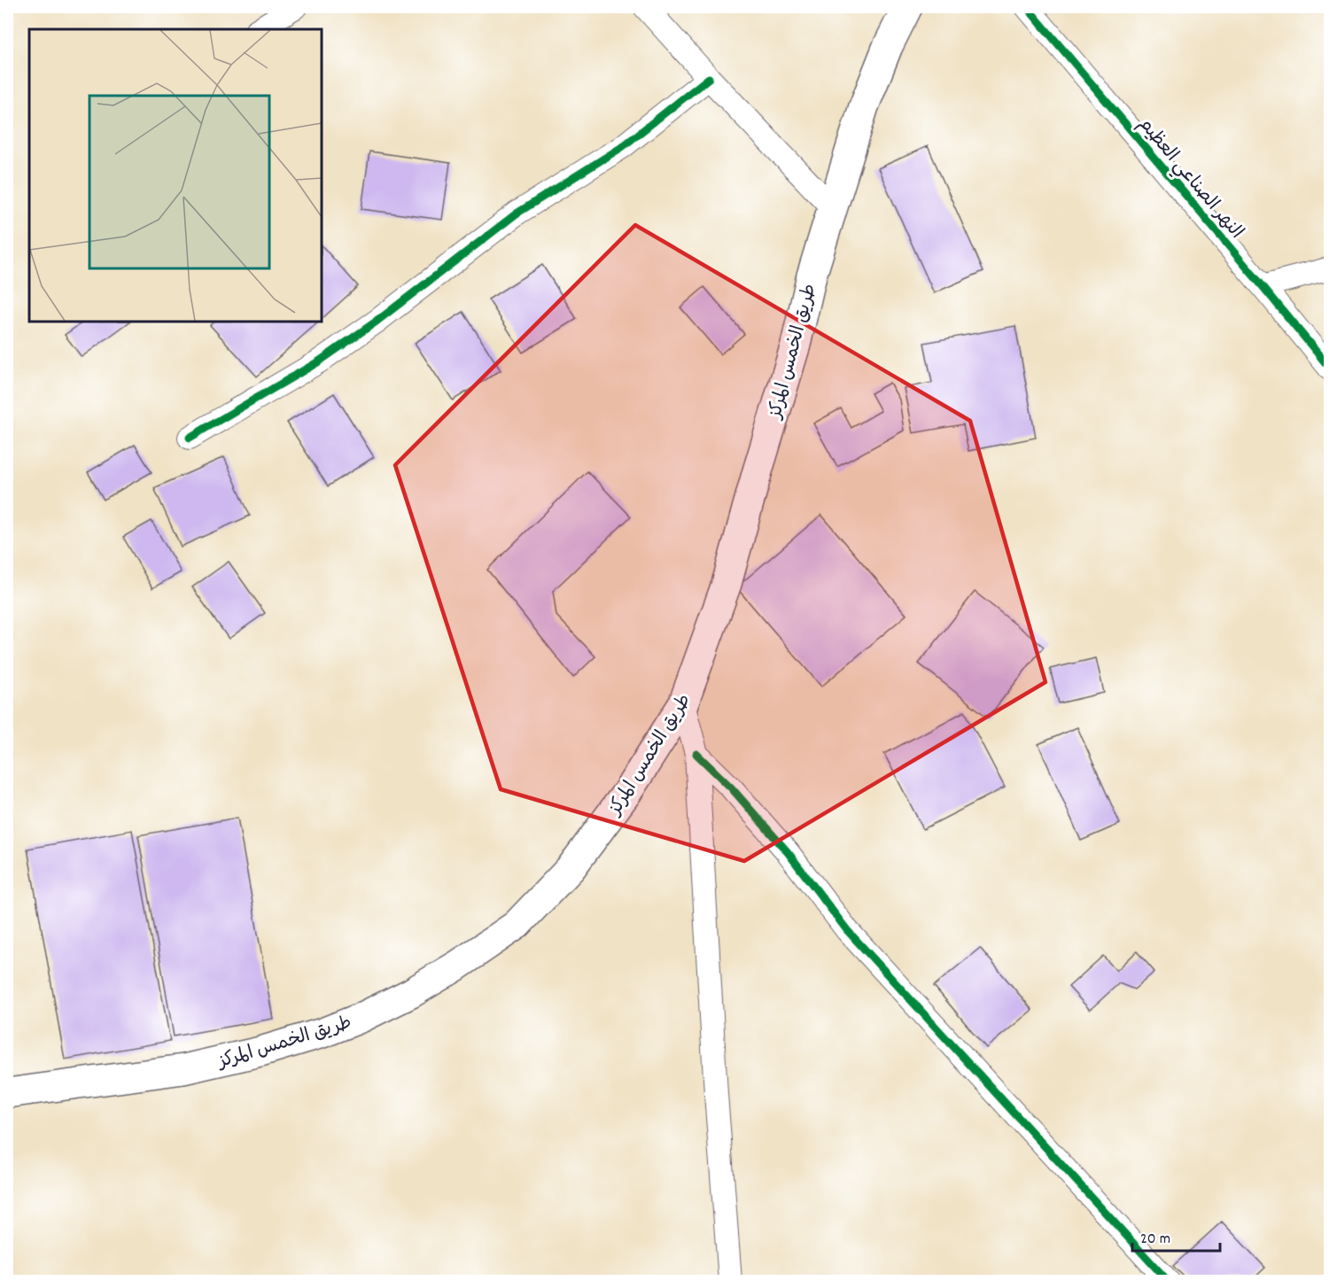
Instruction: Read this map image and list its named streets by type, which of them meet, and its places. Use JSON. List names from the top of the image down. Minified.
{"streets":{"main road":["طريق الخمس المركز"],"street":["النهر الصناعي العظيم"]},"scale_bar":"20 m"}
